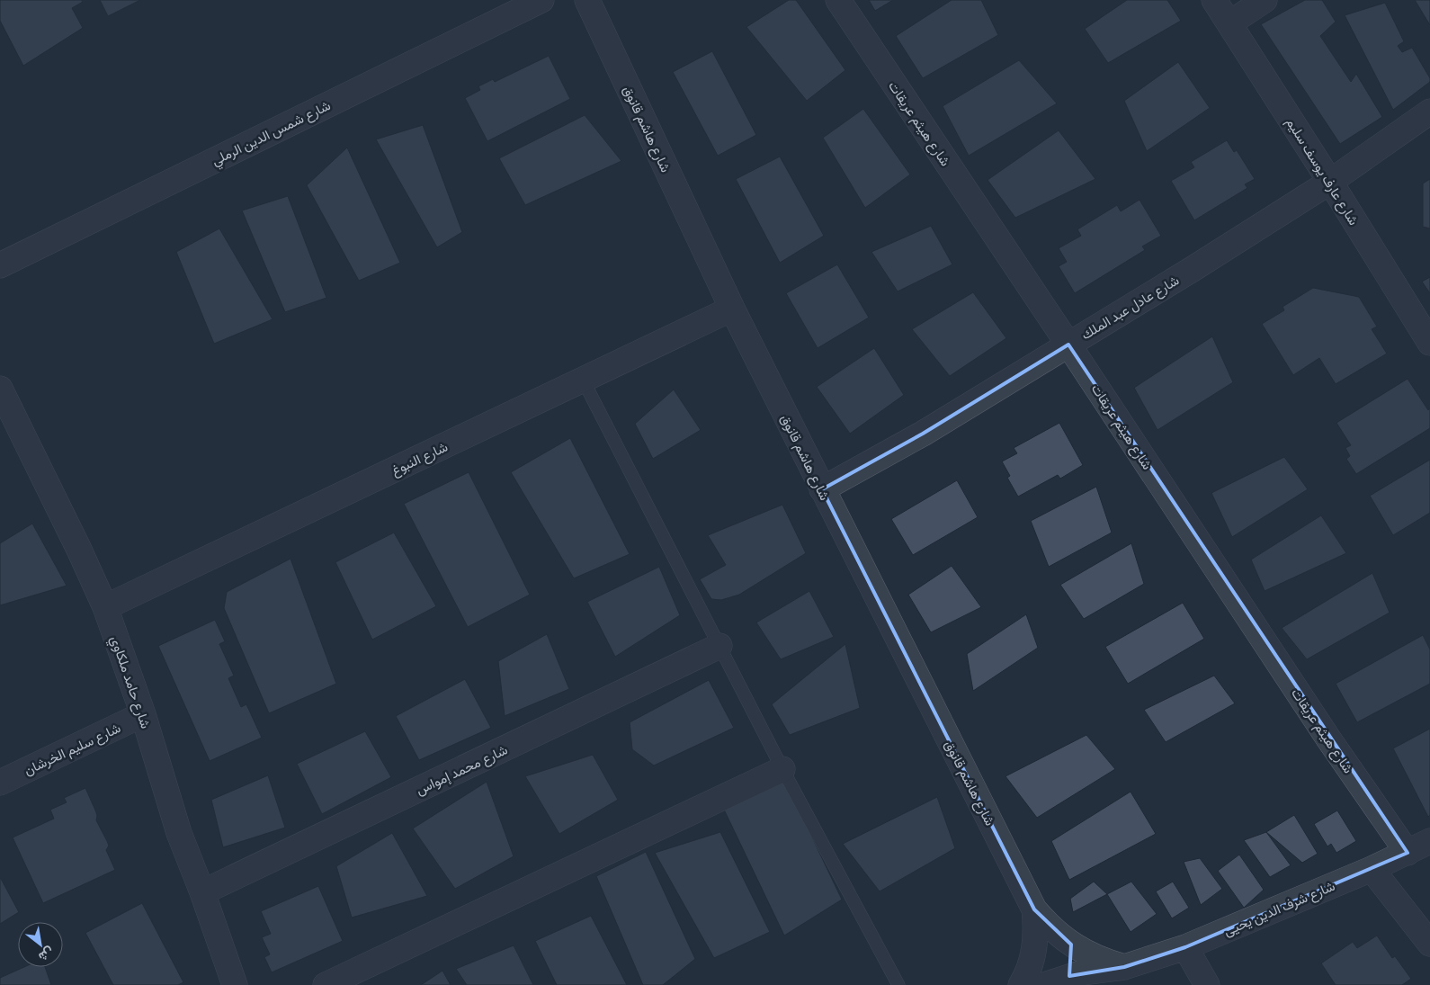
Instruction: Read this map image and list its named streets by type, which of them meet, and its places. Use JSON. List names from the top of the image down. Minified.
{"streets":{"street":["شارع هيثم عريقات","شارع هاشم قانوق","شارع شمس الدين الرملي","شارع عارف يوسف سليم","شارع عادل عبد الملك","شارع النبوغ","شارع حامد ملكاوي","شارع سليم الخرشان","شارع محمد إمواس","شارع شرف الدين يحيى"]},"crossings":[["شارع هيثم عريقات","شارع عادل عبد الملك"],["شارع هيثم عريقات","شارع شرف الدين يحيى"],["شارع هاشم قانوق","شارع عادل عبد الملك"],["شارع هاشم قانوق","شارع النبوغ"],["شارع هاشم قانوق","شارع شرف الدين يحيى"],["شارع عارف يوسف سليم","شارع عادل عبد الملك"],["شارع النبوغ","شارع حامد ملكاوي"],["شارع حامد ملكاوي","شارع سليم الخرشان"],["شارع حامد ملكاوي","شارع محمد إمواس"]],"north":"bottom right"}
